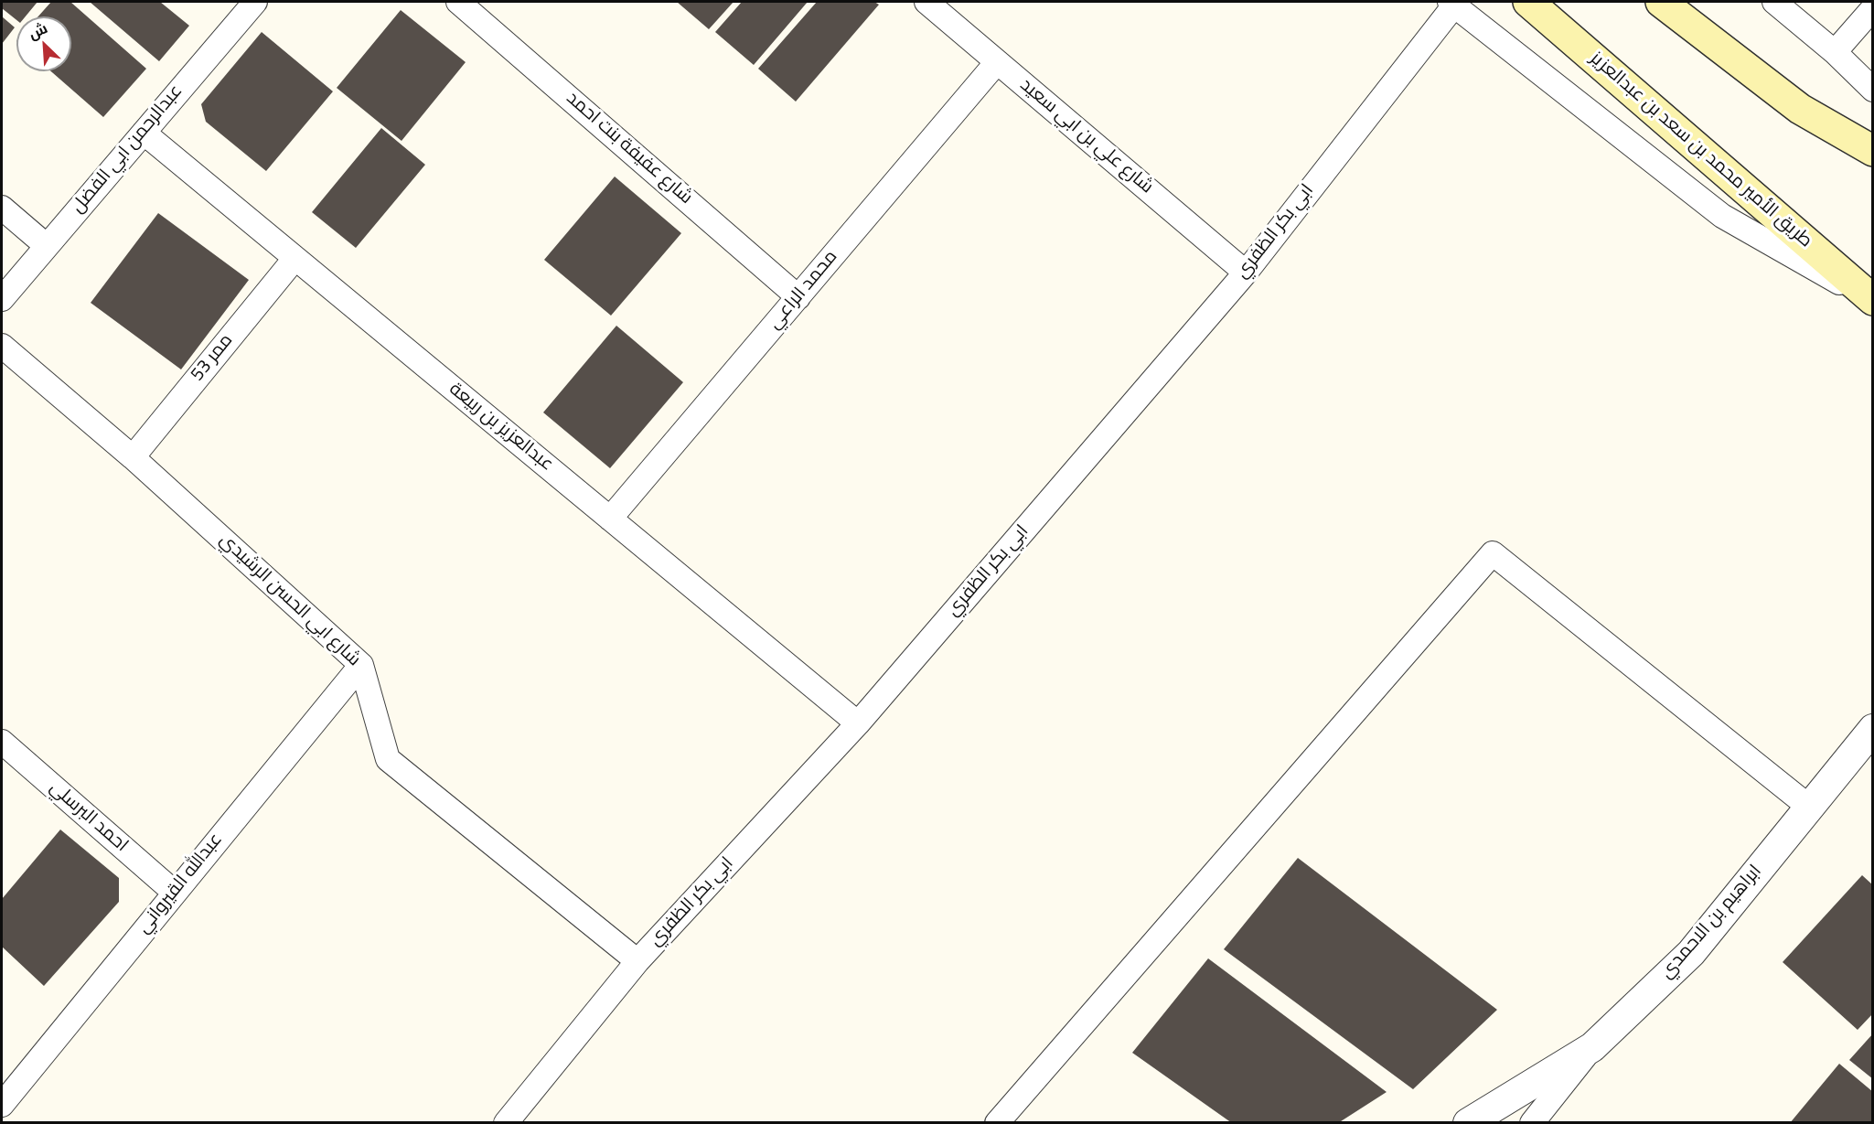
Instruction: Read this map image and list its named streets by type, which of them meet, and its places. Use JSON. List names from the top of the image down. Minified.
{"streets":{"main road":["طريق الأمير محمد بن سعد بن عبدالعزيز"],"street":["شارع علي بن ابي سعيد","شارع عفيفة بنت احمد","عبدالرحمن ابي الفضل","ابي بكر الظفري","محمد الراعي","ممر 53","عبدالعزيز بن ربيعة","شارع ابي الحسن الرشيدي","احمد البرسلي","عبدالله القيرواني","ابراهيم بن الاحمدي"]},"crossings":[["شارع علي بن ابي سعيد","ابي بكر الظفري"],["شارع علي بن ابي سعيد","محمد الراعي"],["شارع عفيفة بنت احمد","محمد الراعي"],["عبدالرحمن ابي الفضل","عبدالعزيز بن ربيعة"],["ابي بكر الظفري","عبدالعزيز بن ربيعة"],["ابي بكر الظفري","شارع ابي الحسن الرشيدي"],["محمد الراعي","عبدالعزيز بن ربيعة"],["ممر 53","عبدالعزيز بن ربيعة"],["ممر 53","شارع ابي الحسن الرشيدي"],["شارع ابي الحسن الرشيدي","عبدالله القيرواني"],["احمد البرسلي","عبدالله القيرواني"]],"north":"top left"}
